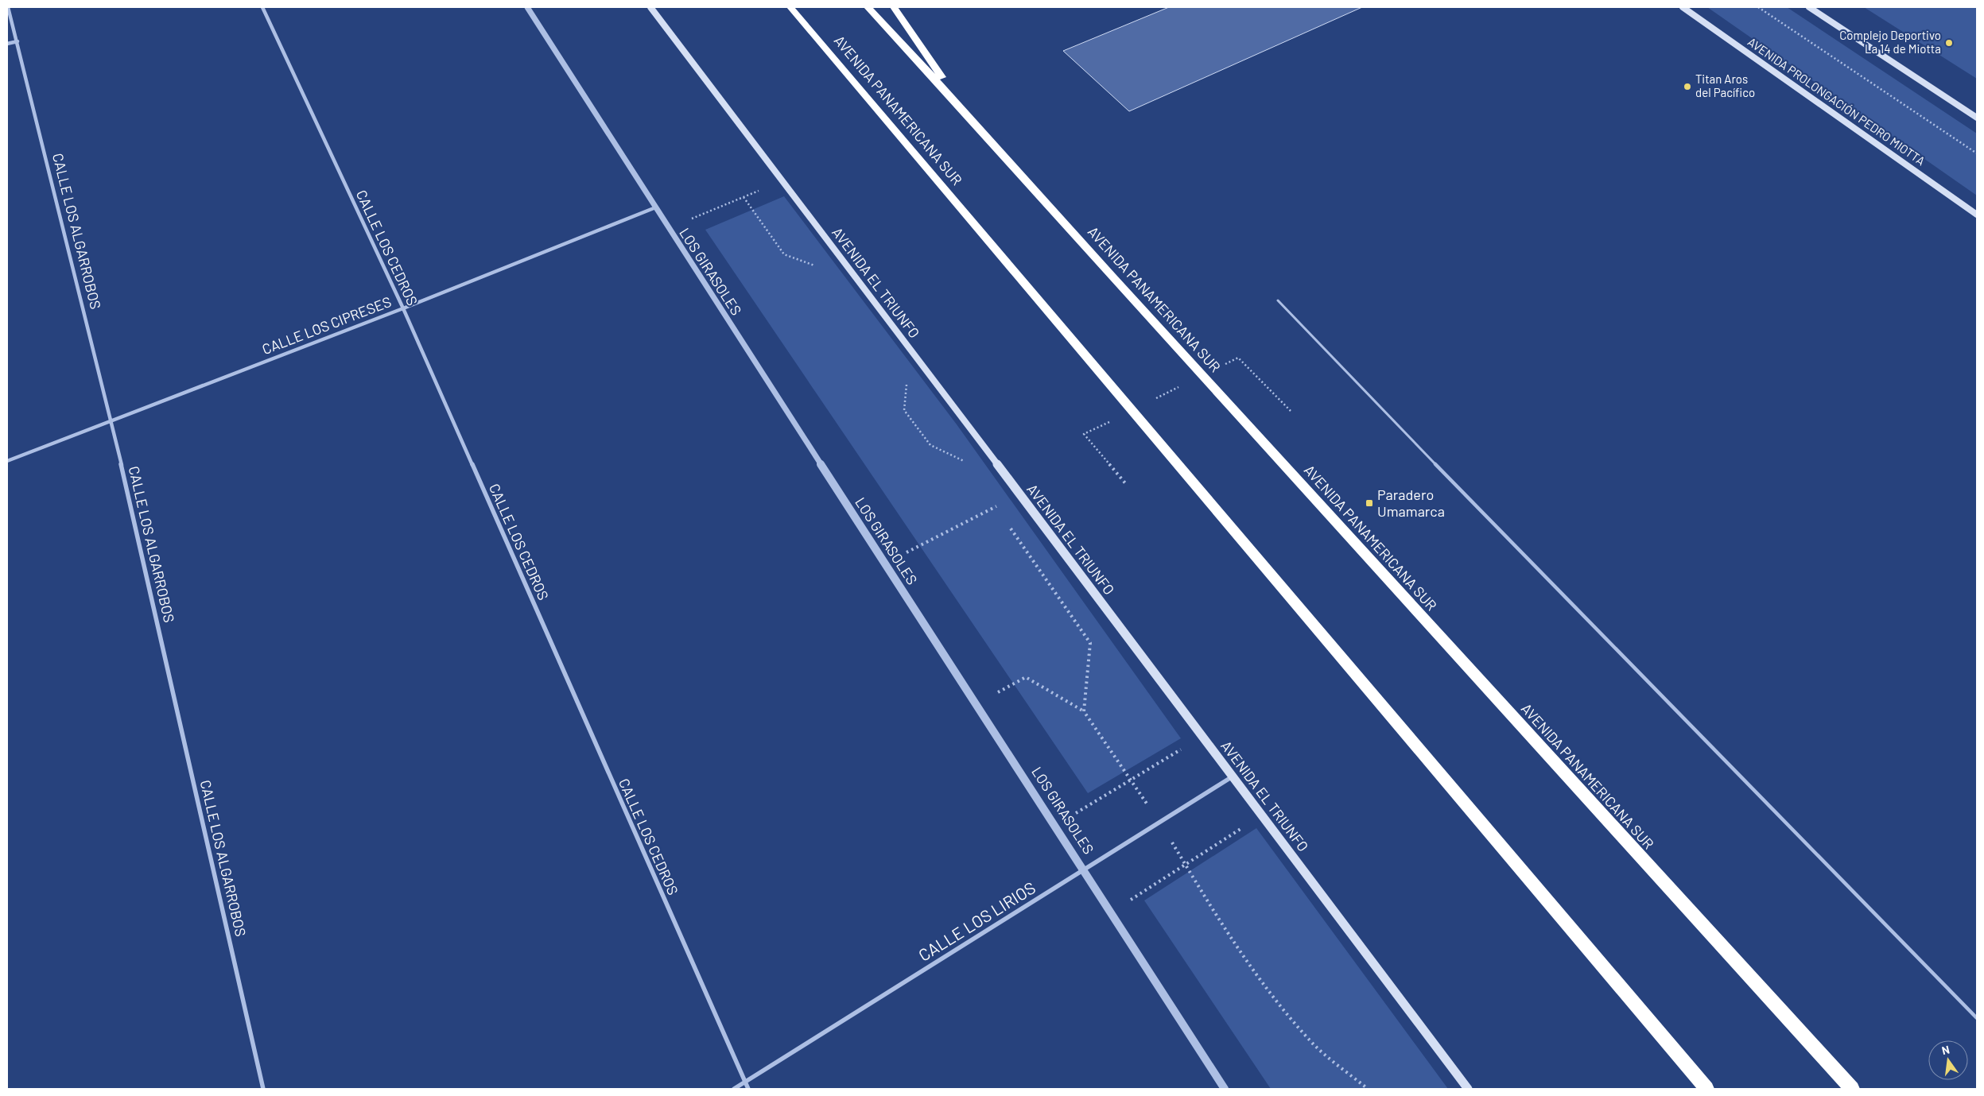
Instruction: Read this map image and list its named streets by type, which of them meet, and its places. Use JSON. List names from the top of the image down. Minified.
{"streets":{"highway":["AVENIDA PANAMERICANA SUR"],"main road":["AVENIDA PROLONGACIÓN PEDRO MIOTTA","AVENIDA EL TRIUNFO"],"street":["CALLE LOS ALGARROBOS","CALLE LOS CEDROS","LOS GIRASOLES","CALLE LOS CIPRESES","CALLE LOS LIRIOS"]},"crossings":[["CALLE LOS ALGARROBOS","CALLE LOS CIPRESES"],["CALLE LOS CEDROS","CALLE LOS CIPRESES"],["CALLE LOS CEDROS","CALLE LOS LIRIOS"],["LOS GIRASOLES","CALLE LOS CIPRESES"],["LOS GIRASOLES","CALLE LOS LIRIOS"],["AVENIDA EL TRIUNFO","CALLE LOS LIRIOS"]],"places":{"other":["Complejo Deportivo La 14 de Miotta","Titan Aros del Pacífico"],"transit":["Paradero Umamarca"]},"north":"top"}
